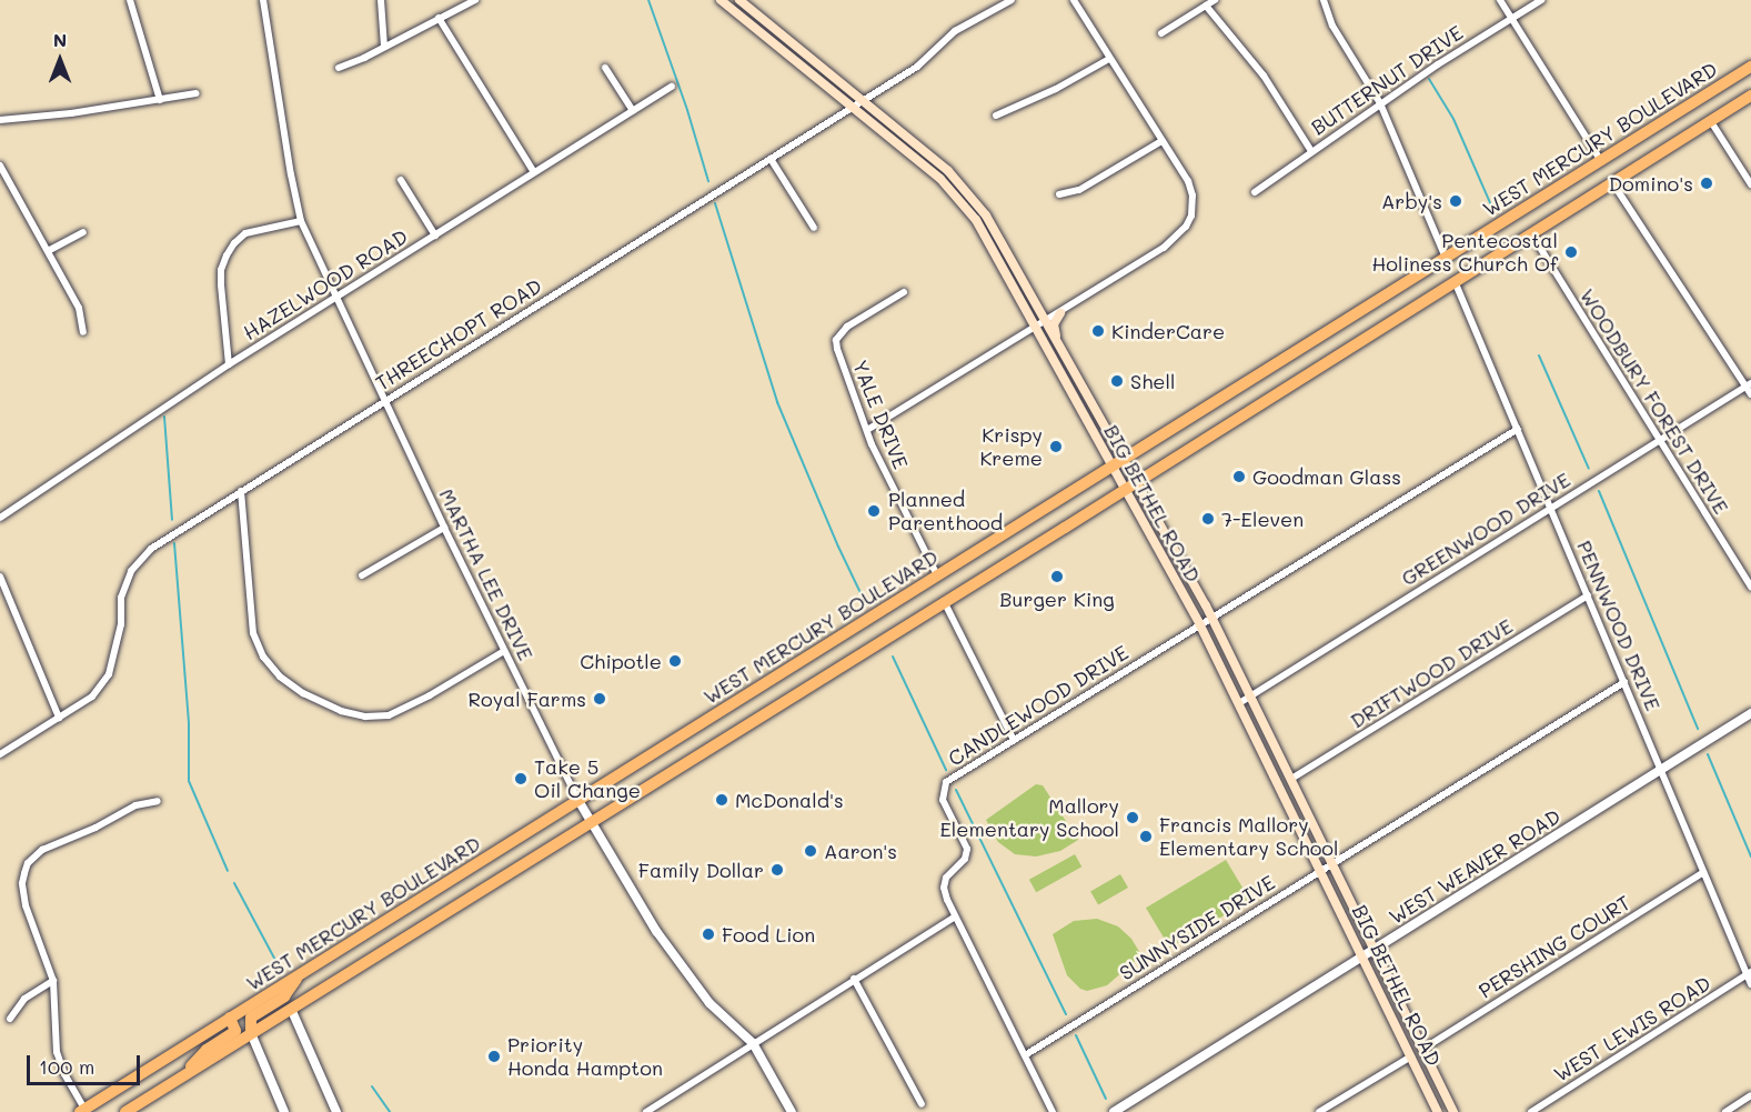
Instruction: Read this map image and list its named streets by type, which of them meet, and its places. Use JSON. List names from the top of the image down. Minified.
{"streets":{"highway":["WEST MERCURY BOULEVARD"],"main road":["BIG BETHEL ROAD"],"street":["BUTTERNUT DRIVE","HAZELWOOD ROAD","THREECHOPT ROAD","WOODBURY FOREST DRIVE","YALE DRIVE","GREENWOOD DRIVE","MARTHA LEE DRIVE","PENNWOOD DRIVE","DRIFTWOOD DRIVE","CANDLEWOOD DRIVE","WEST WEAVER ROAD","SUNNYSIDE DRIVE","PERSHING COURT","WEST LEWIS ROAD"]},"crossings":[["WEST MERCURY BOULEVARD","YALE DRIVE"],["WEST MERCURY BOULEVARD","BIG BETHEL ROAD"],["WEST MERCURY BOULEVARD","MARTHA LEE DRIVE"],["HAZELWOOD ROAD","MARTHA LEE DRIVE"],["THREECHOPT ROAD","BIG BETHEL ROAD"],["THREECHOPT ROAD","MARTHA LEE DRIVE"],["WOODBURY FOREST DRIVE","GREENWOOD DRIVE"],["BIG BETHEL ROAD","GREENWOOD DRIVE"],["BIG BETHEL ROAD","DRIFTWOOD DRIVE"],["BIG BETHEL ROAD","CANDLEWOOD DRIVE"],["BIG BETHEL ROAD","WEST WEAVER ROAD"],["BIG BETHEL ROAD","SUNNYSIDE DRIVE"],["BIG BETHEL ROAD","PERSHING COURT"],["GREENWOOD DRIVE","PENNWOOD DRIVE"],["PENNWOOD DRIVE","DRIFTWOOD DRIVE"],["PENNWOOD DRIVE","CANDLEWOOD DRIVE"],["PENNWOOD DRIVE","WEST WEAVER ROAD"],["PENNWOOD DRIVE","SUNNYSIDE DRIVE"],["PENNWOOD DRIVE","PERSHING COURT"],["PENNWOOD DRIVE","WEST LEWIS ROAD"]],"places":["Domino's","Arby's","Pentecostal Holiness Church Of","KinderCare","Shell","Krispy Kreme","Goodman Glass","Planned Parenthood","7-Eleven","Burger King","Chipotle","Royal Farms","Take 5 Oil Change","McDonald's","Mallory Elementary School","Francis Mallory Elementary School","Aaron's","Family Dollar","Food Lion","Priority Honda Hampton"],"scale_bar":"100 m","north":"top"}
